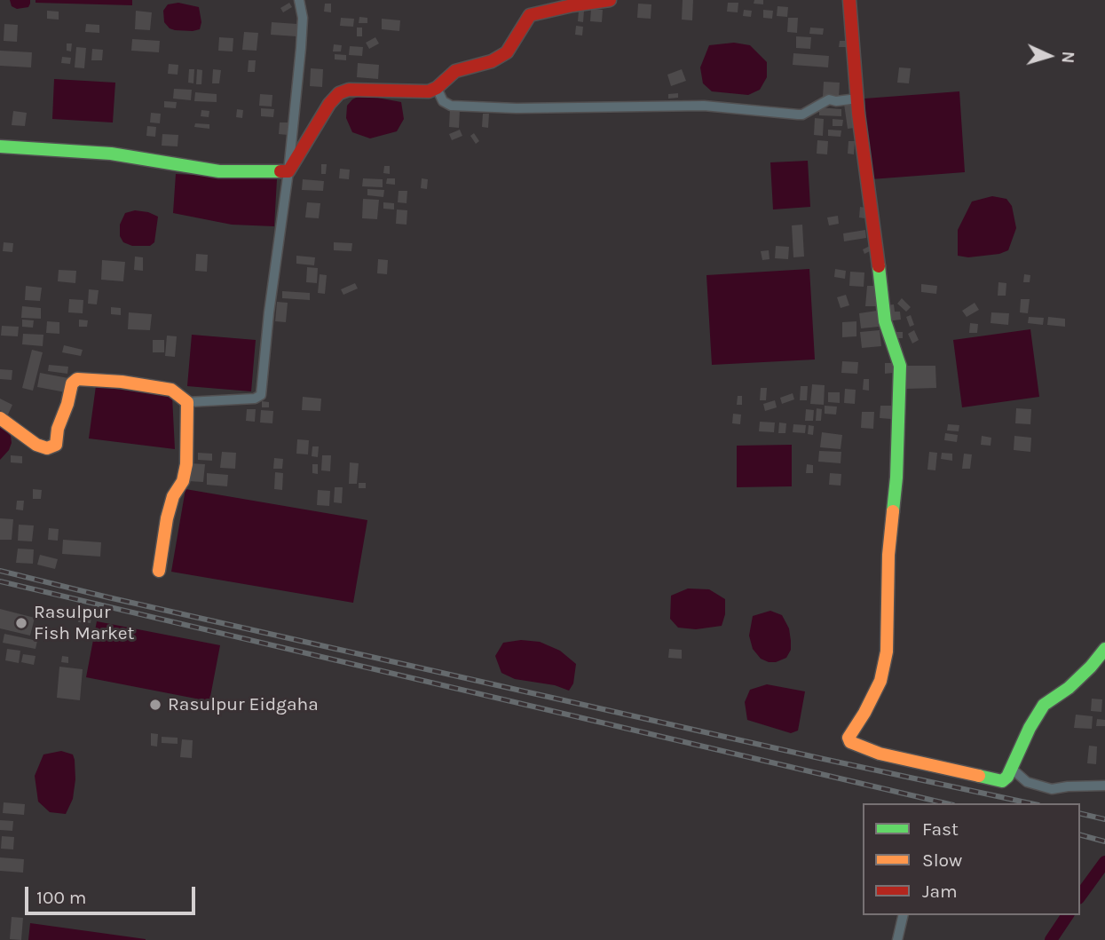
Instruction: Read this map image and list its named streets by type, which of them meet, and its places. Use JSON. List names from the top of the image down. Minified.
{"places":["Rasulpur Fish Market","Rasulpur Eidgaha"],"legend":["Fast","Slow","Jam"],"scale_bar":"100 m","north":"right"}
